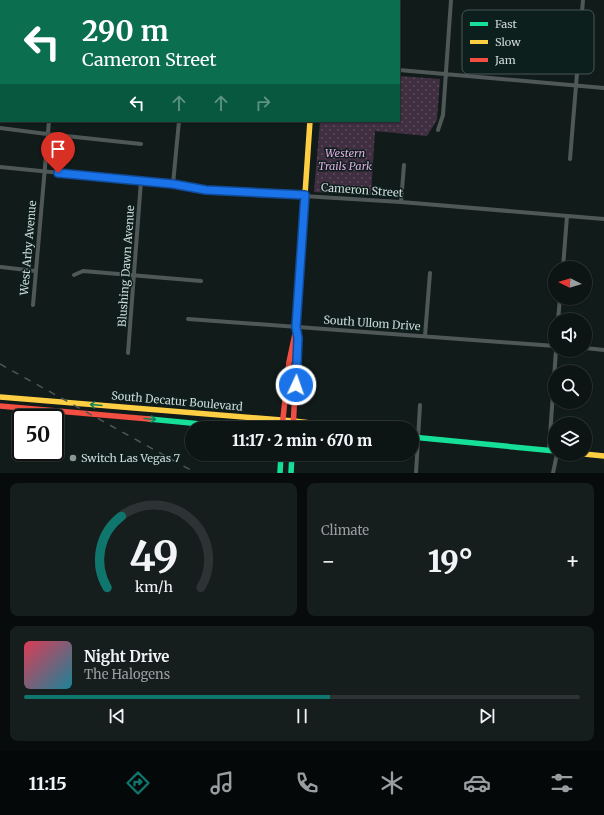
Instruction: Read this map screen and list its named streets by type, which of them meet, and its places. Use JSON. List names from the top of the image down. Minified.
{"streets":{"main road":["South Decatur Boulevard"],"street":["Cameron Street","West Arby Avenue","Blushing Dawn Avenue","South Ullom Drive"]},"crossings":[["Cameron Street","West Arby Avenue"],["Cameron Street","Blushing Dawn Avenue"]],"parks":["Western Trails Park"],"places":["Switch Las Vegas 7"],"legend":["Fast","Slow","Jam"],"north":"left","page":{"turn":["290 m","Cameron Street"],"limit":"50","trip":"11:17 · 2 min · 670 m","tile":"Climate","heat":["−","19°","+"],"song":["Night Drive","The Halogens"],"tabs":"11:15","gauge":["49","km/h"]}}
